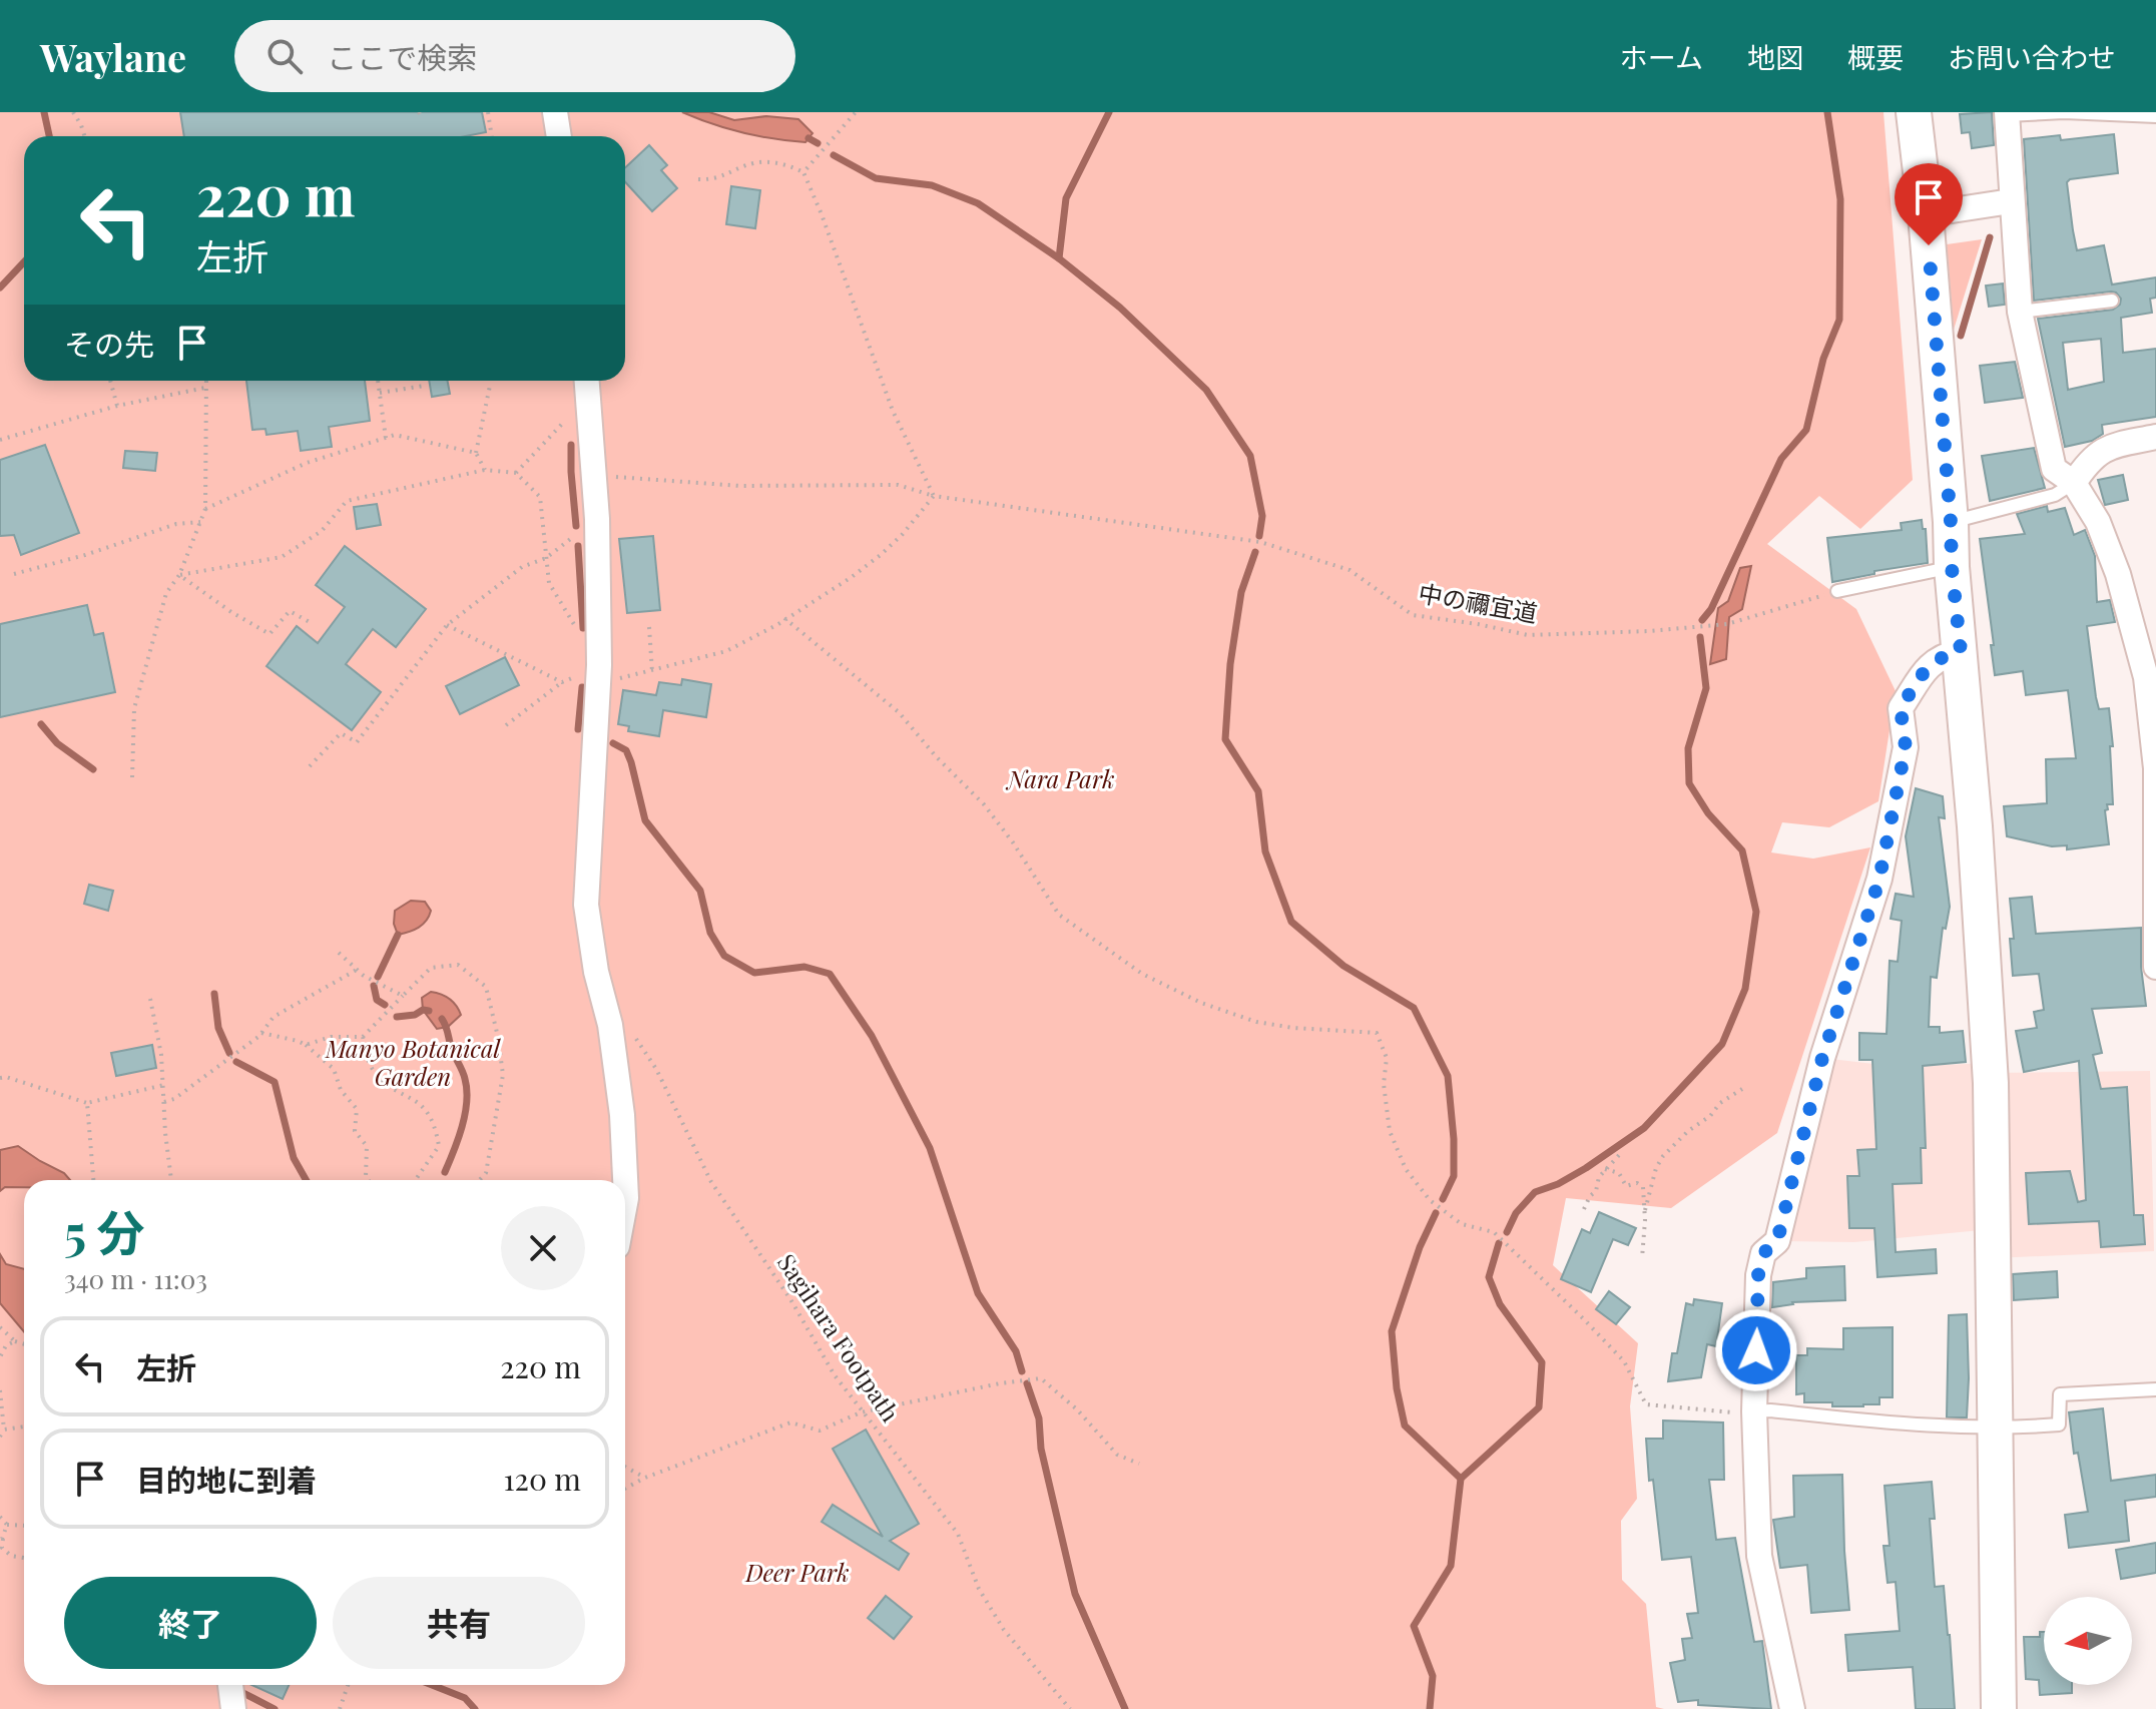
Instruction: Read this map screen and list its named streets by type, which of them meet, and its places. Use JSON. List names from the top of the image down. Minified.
{"streets":{"path":["中の禰宜道","Sagihara Footpath"]},"parks":["Nara Park","Manyo Botanical Garden","Deer Park"],"north":"left","page":{"header":"Waylane","search":"ここで検索","nav":["ホーム","地図","概要","お問い合わせ"],"turn":["220 m","左折"],"then":"その先","heading":["5 分","340 m · 11:03"],"list":[{"name":"左折","value":"220 m"},{"name":"目的地に到着","value":"120 m"}],"buttons":["終了","共有"]}}
